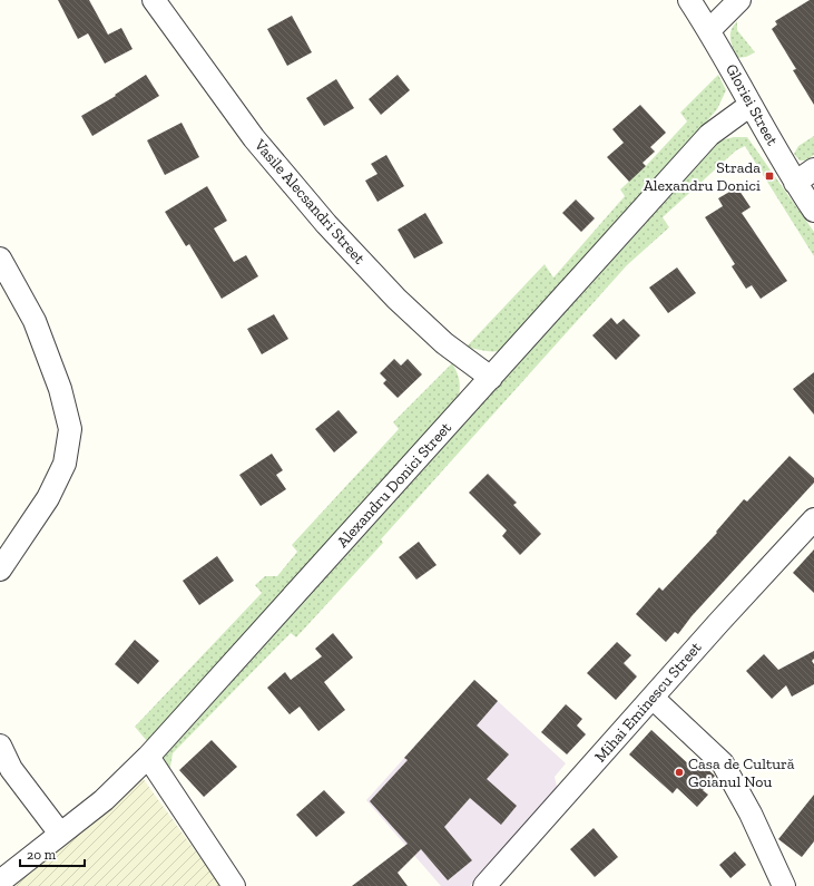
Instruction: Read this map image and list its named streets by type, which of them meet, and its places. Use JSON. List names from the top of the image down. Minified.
{"streets":{"street":["Gloriei Street","Vasile Alecsandri Street","Alexandru Donici Street","Mihai Eminescu Street"]},"crossings":[["Gloriei Street","Alexandru Donici Street"],["Vasile Alecsandri Street","Alexandru Donici Street"]],"places":{"transit":["Strada Alexandru Donici"],"other":["Casa de Cultură Goianul Nou"]},"scale_bar":"20 m"}
